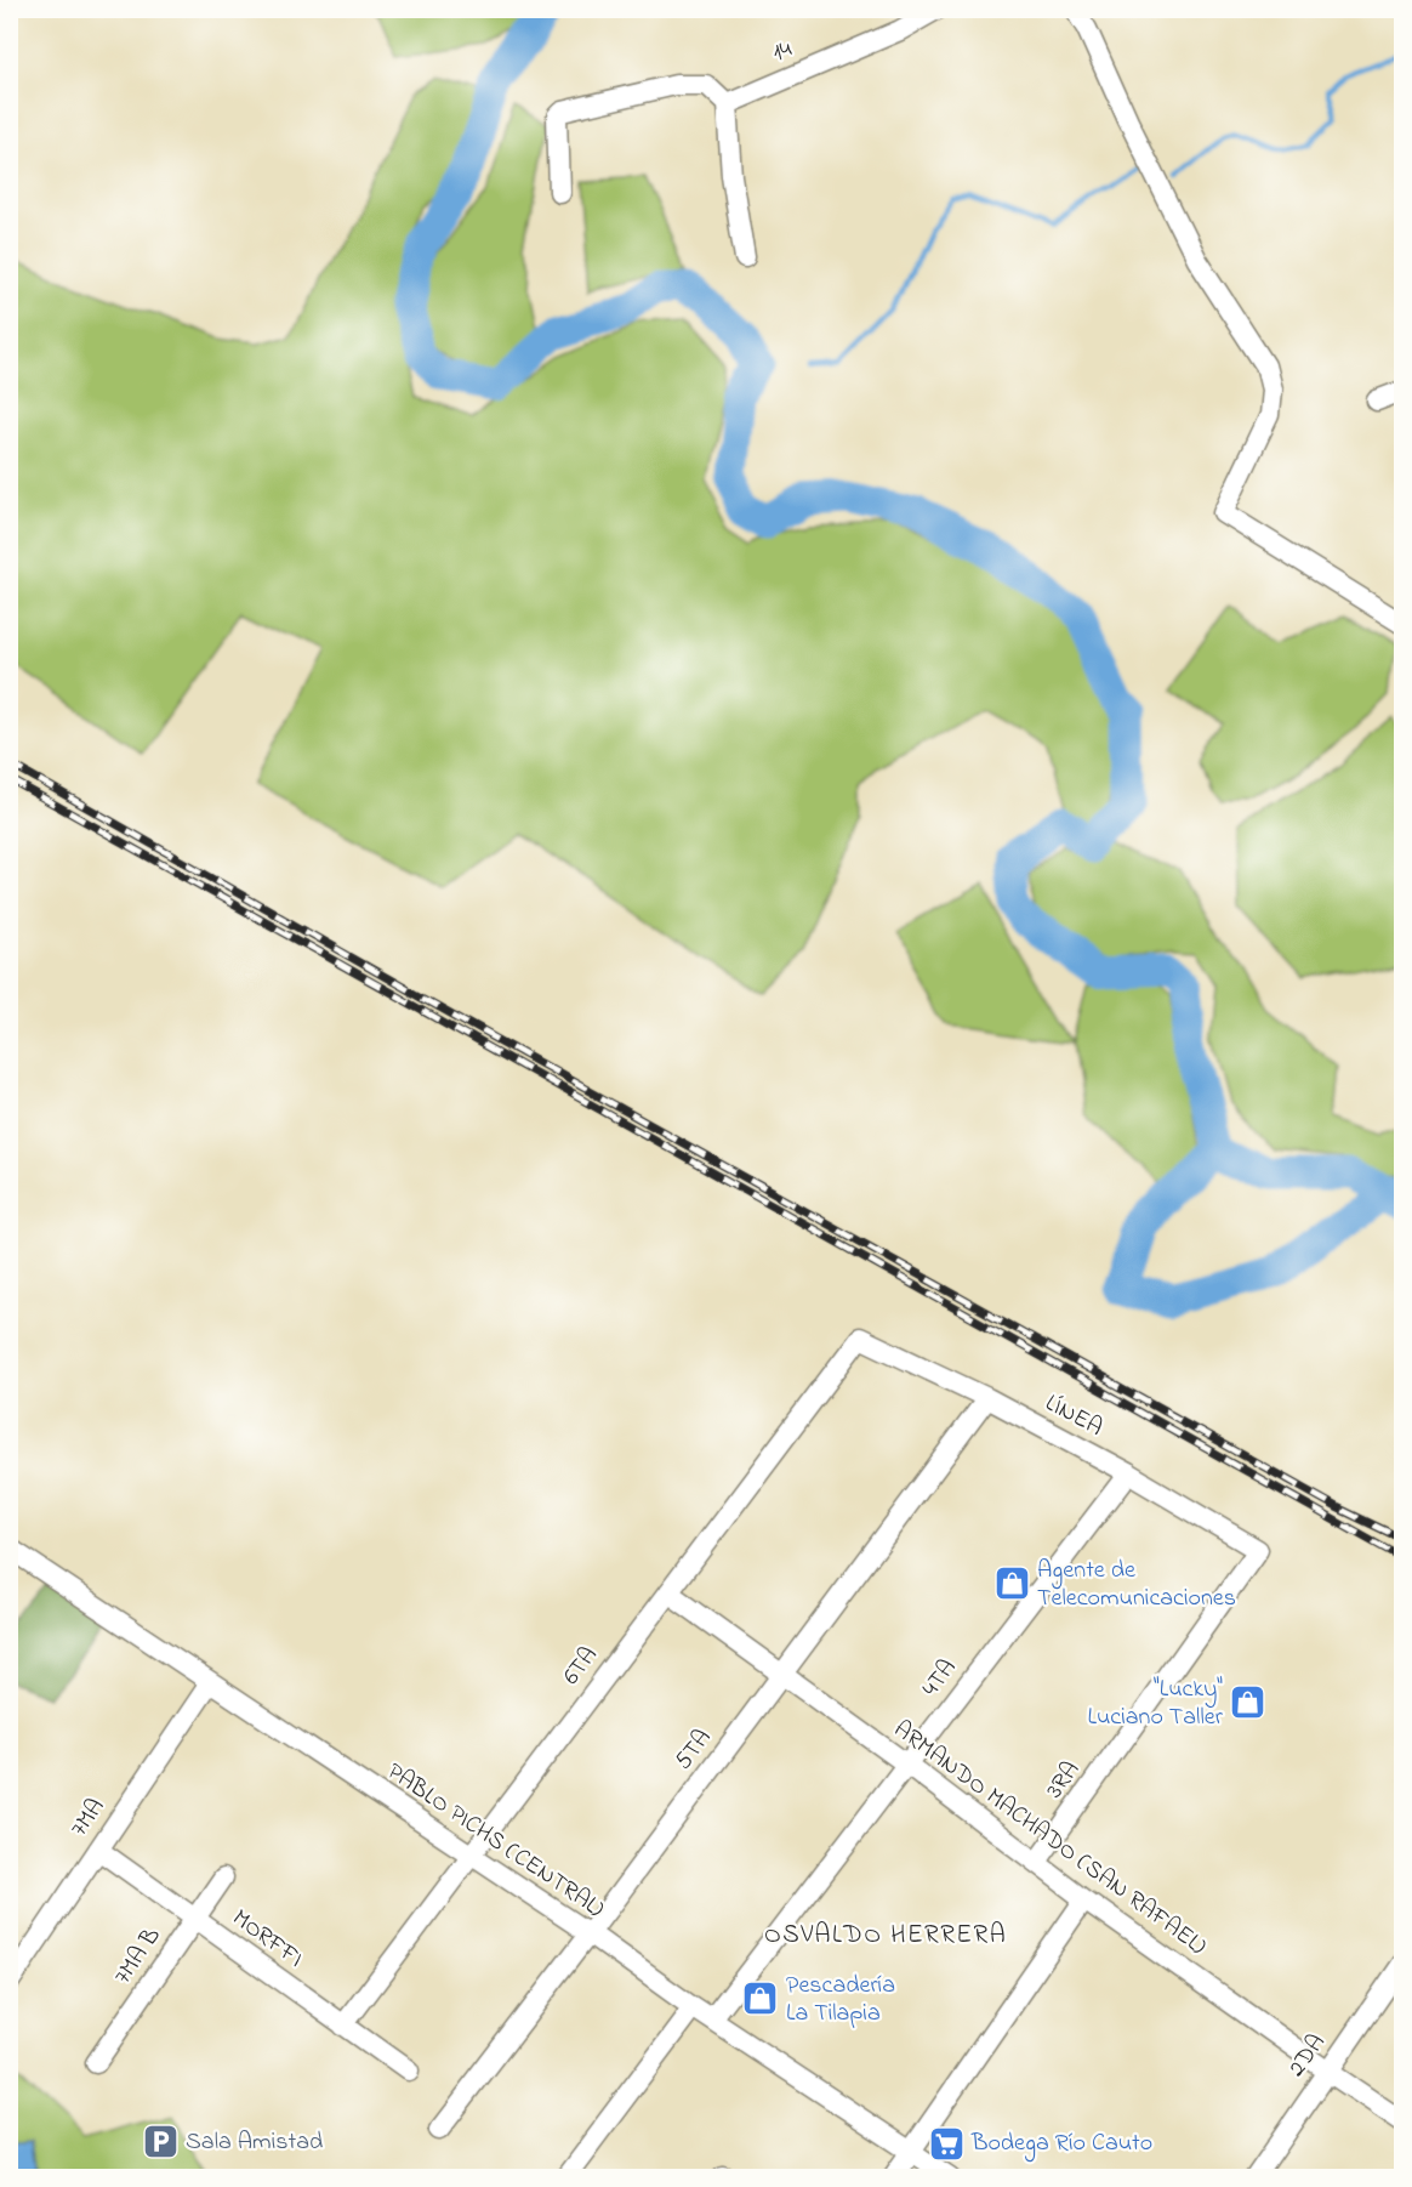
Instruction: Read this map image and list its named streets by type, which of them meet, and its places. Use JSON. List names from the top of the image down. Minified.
{"streets":{"street":["14","LÍNEA","6TA","4TA","5TA","3RA","7MA","ARMANDO MACHADO (SAN RAFAEL)","PABLO PICHS (CENTRAL)","MORFFI","7MA B","2DA"]},"crossings":[["LÍNEA","6TA"],["LÍNEA","4TA"],["LÍNEA","5TA"],["LÍNEA","3RA"],["6TA","ARMANDO MACHADO (SAN RAFAEL)"],["6TA","PABLO PICHS (CENTRAL)"],["6TA","MORFFI"],["4TA","ARMANDO MACHADO (SAN RAFAEL)"],["4TA","PABLO PICHS (CENTRAL)"],["5TA","ARMANDO MACHADO (SAN RAFAEL)"],["5TA","PABLO PICHS (CENTRAL)"],["3RA","ARMANDO MACHADO (SAN RAFAEL)"],["7MA","PABLO PICHS (CENTRAL)"],["7MA","MORFFI"],["ARMANDO MACHADO (SAN RAFAEL)","2DA"],["MORFFI","7MA B"]],"districts":["OSVALDO HERRERA"],"places":{"shop":["Agente de Telecomunicaciones","\"Lucky\" Luciano Taller","Pescadería La Tilapia"],"parking":["Sala Amistad"],"supermarket":["Bodega Río Cauto"]}}
